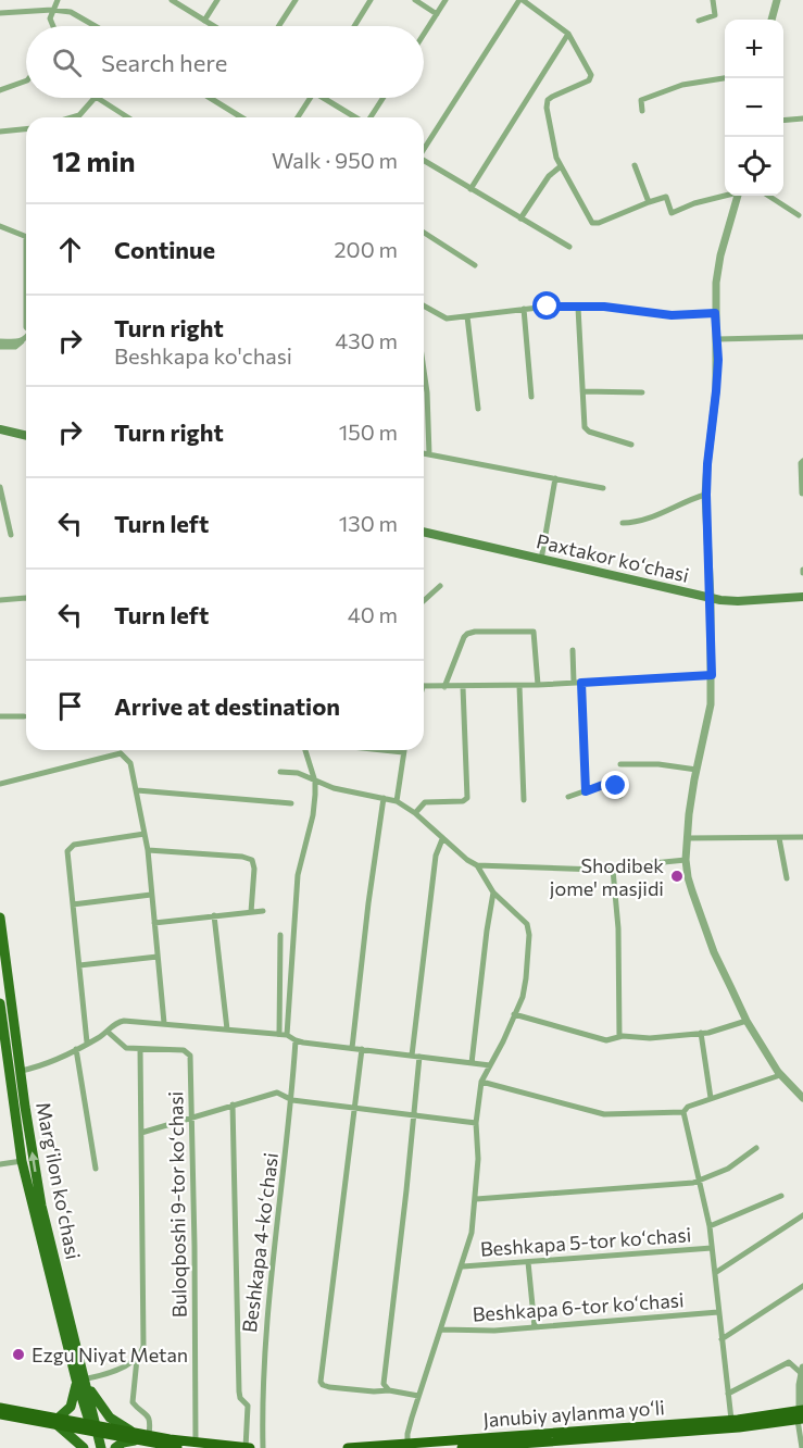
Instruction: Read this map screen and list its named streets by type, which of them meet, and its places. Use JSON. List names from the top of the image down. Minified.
{"streets":{"highway":["Janubiy aylanma yoʻli"],"main road":["Paxtakor koʻchasi","Margʻilon koʻchasi"],"street":["Buloqboshi 9-tor koʻchasi","Beshkapa 5-tor koʻchasi","Beshkapa 4-koʻchasi","Beshkapa 6-tor koʻchasi"]},"places":["Shodibek jome' masjidi","Ezgu Niyat Metan"],"page":{"map_buttons":["+","−"],"search":"Search here","heading":["12 min","Walk · 950 m"],"list":[["Continue","200 m"],["Turn right","Beshkapa ko'chasi","430 m"],["Turn right","150 m"],["Turn left","130 m"],["Turn left","40 m"],"Arrive at destination"]}}
